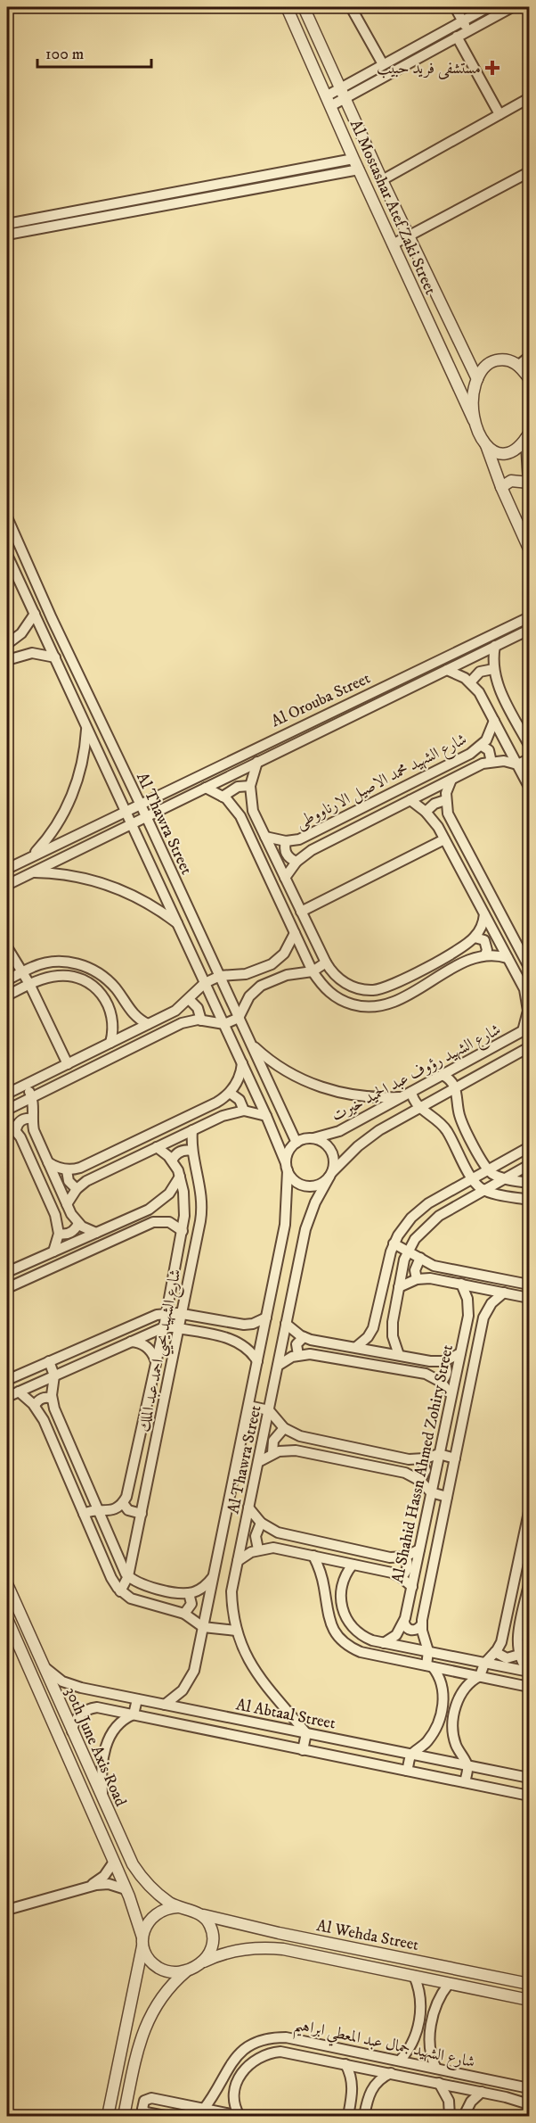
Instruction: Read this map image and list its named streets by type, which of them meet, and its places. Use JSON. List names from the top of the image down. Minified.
{"streets":{"street":["Al Mostashar Atef Zaki Street","Al Orouba Street","شارع الشهيد محمد الاصيل الارناووطى","Al Thawra Street","شارع الشهيد رؤوف عبد الحميد خيرت","شارع الشهيد يحيي احمد عبد الملك","Al Shahid Hassn Ahmed Zohiry Street","Al Abtaal Street","30th June Axis Road","Al Wehda Street","شارع الشهيد جمال عبد المعطي ابراهيم"]},"crossings":[["Al Orouba Street","Al Thawra Street"],["Al Thawra Street","شارع الشهيد رؤوف عبد الحميد خيرت"],["Al Thawra Street","Al Abtaal Street"],["Al Abtaal Street","30th June Axis Road"],["30th June Axis Road","Al Wehda Street"]],"places":{"health":["مستشفى فريد حبيب"]},"scale_bar":"100 m"}
